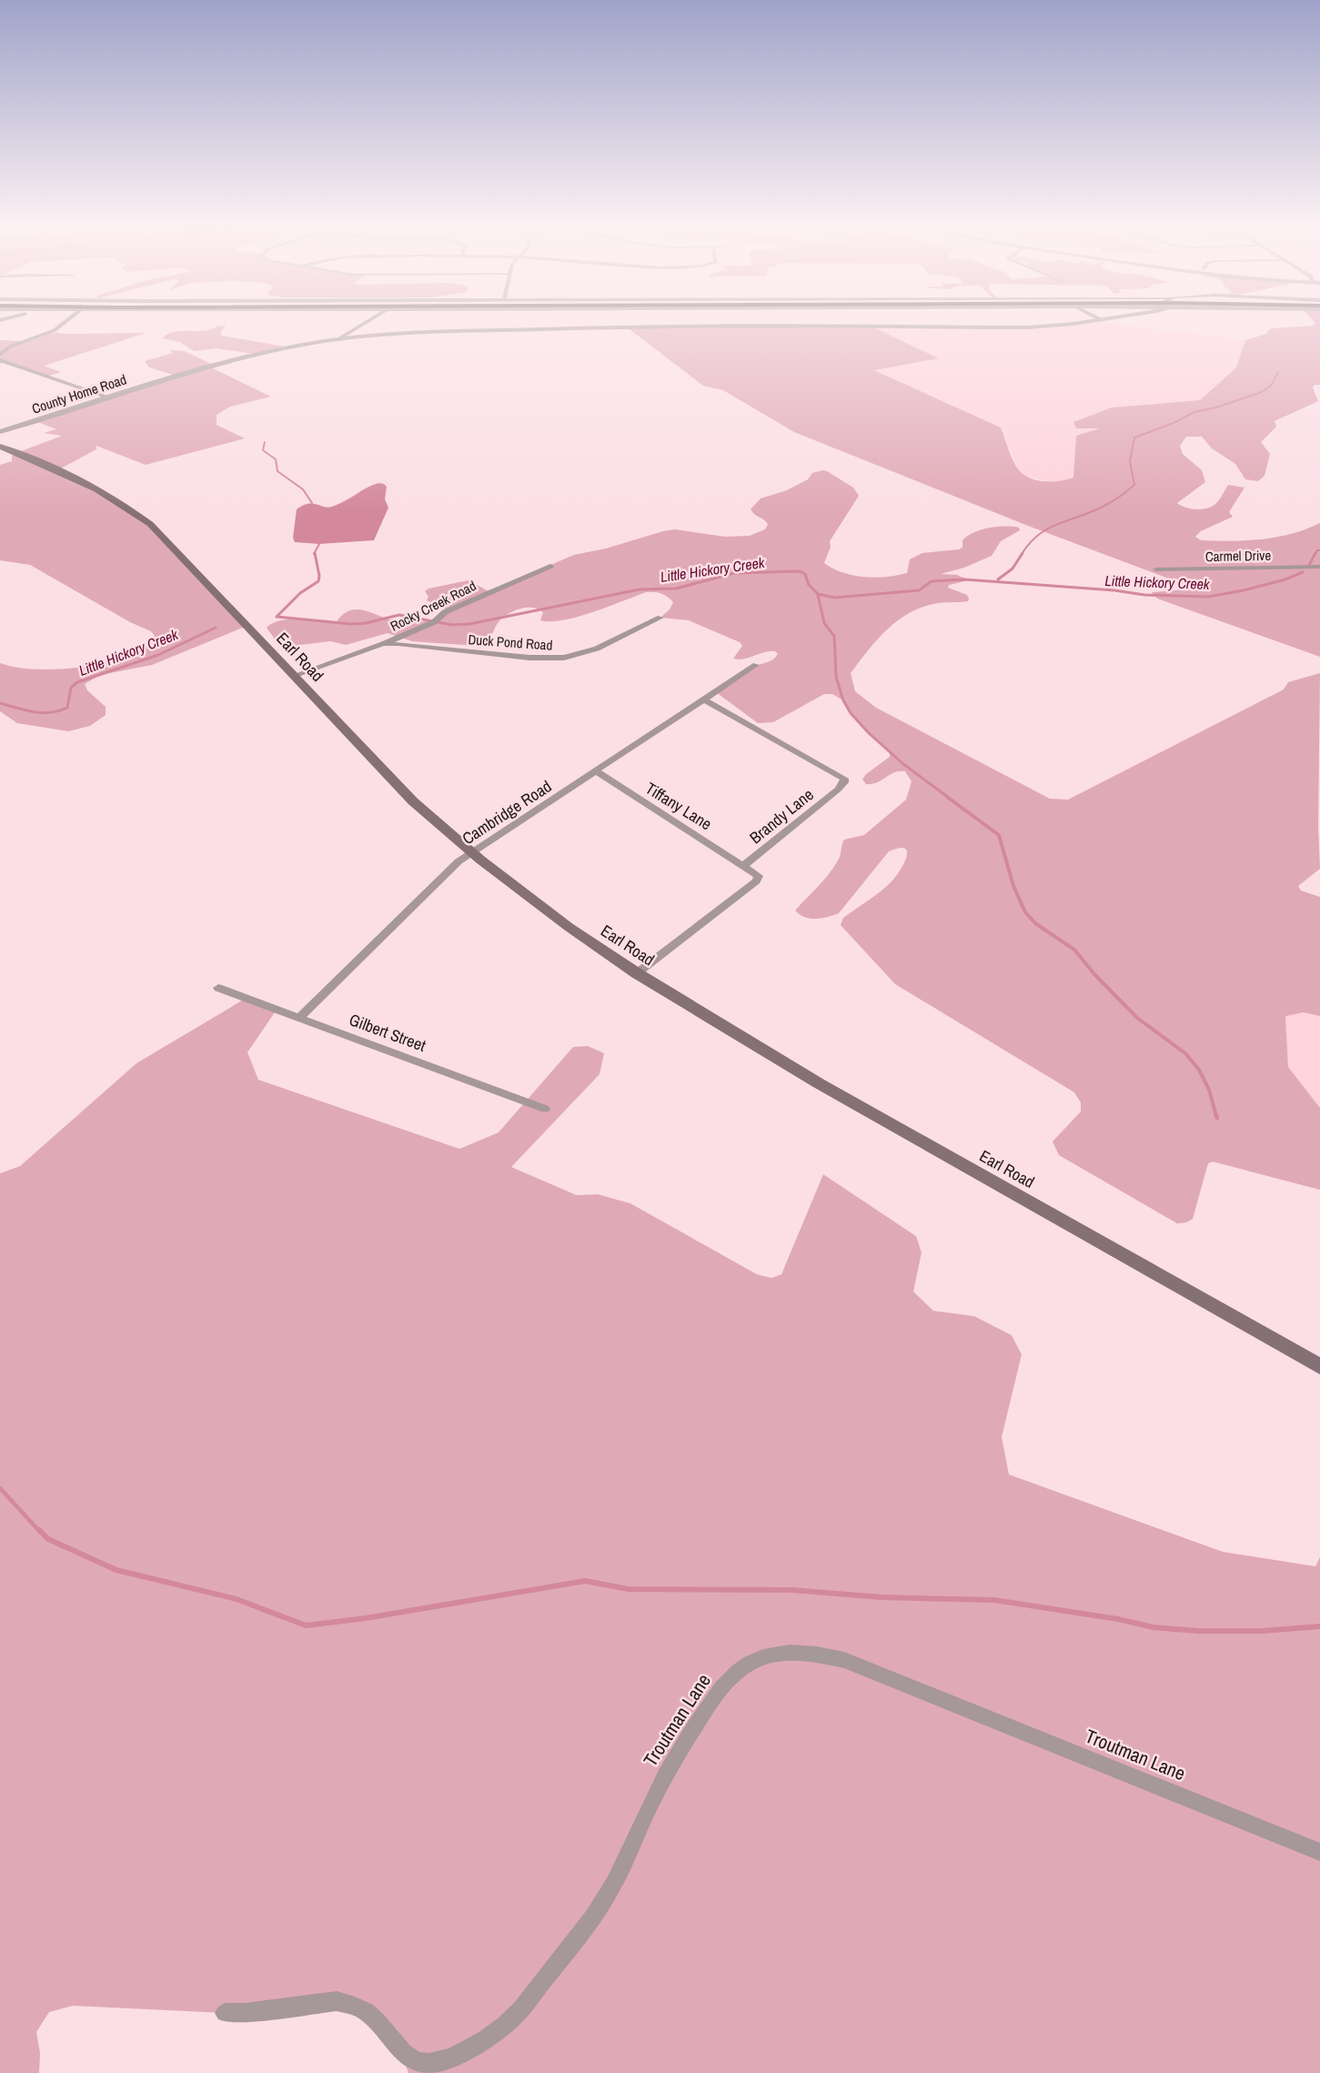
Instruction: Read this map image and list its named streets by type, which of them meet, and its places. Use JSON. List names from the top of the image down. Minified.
{"streets":{"main road":["Earl Road"],"street":["County Home Road","Carmel Drive","Rocky Creek Road","Duck Pond Road","Tiffany Lane","Cambridge Road","Brandy Lane","Gilbert Street","Troutman Lane"]},"crossings":[["Rocky Creek Road","Duck Pond Road"],["Rocky Creek Road","Earl Road"],["Earl Road","Cambridge Road"],["Earl Road","Brandy Lane"],["Tiffany Lane","Cambridge Road"],["Tiffany Lane","Brandy Lane"],["Cambridge Road","Brandy Lane"],["Cambridge Road","Gilbert Street"]],"water":["Little Hickory Creek"]}
